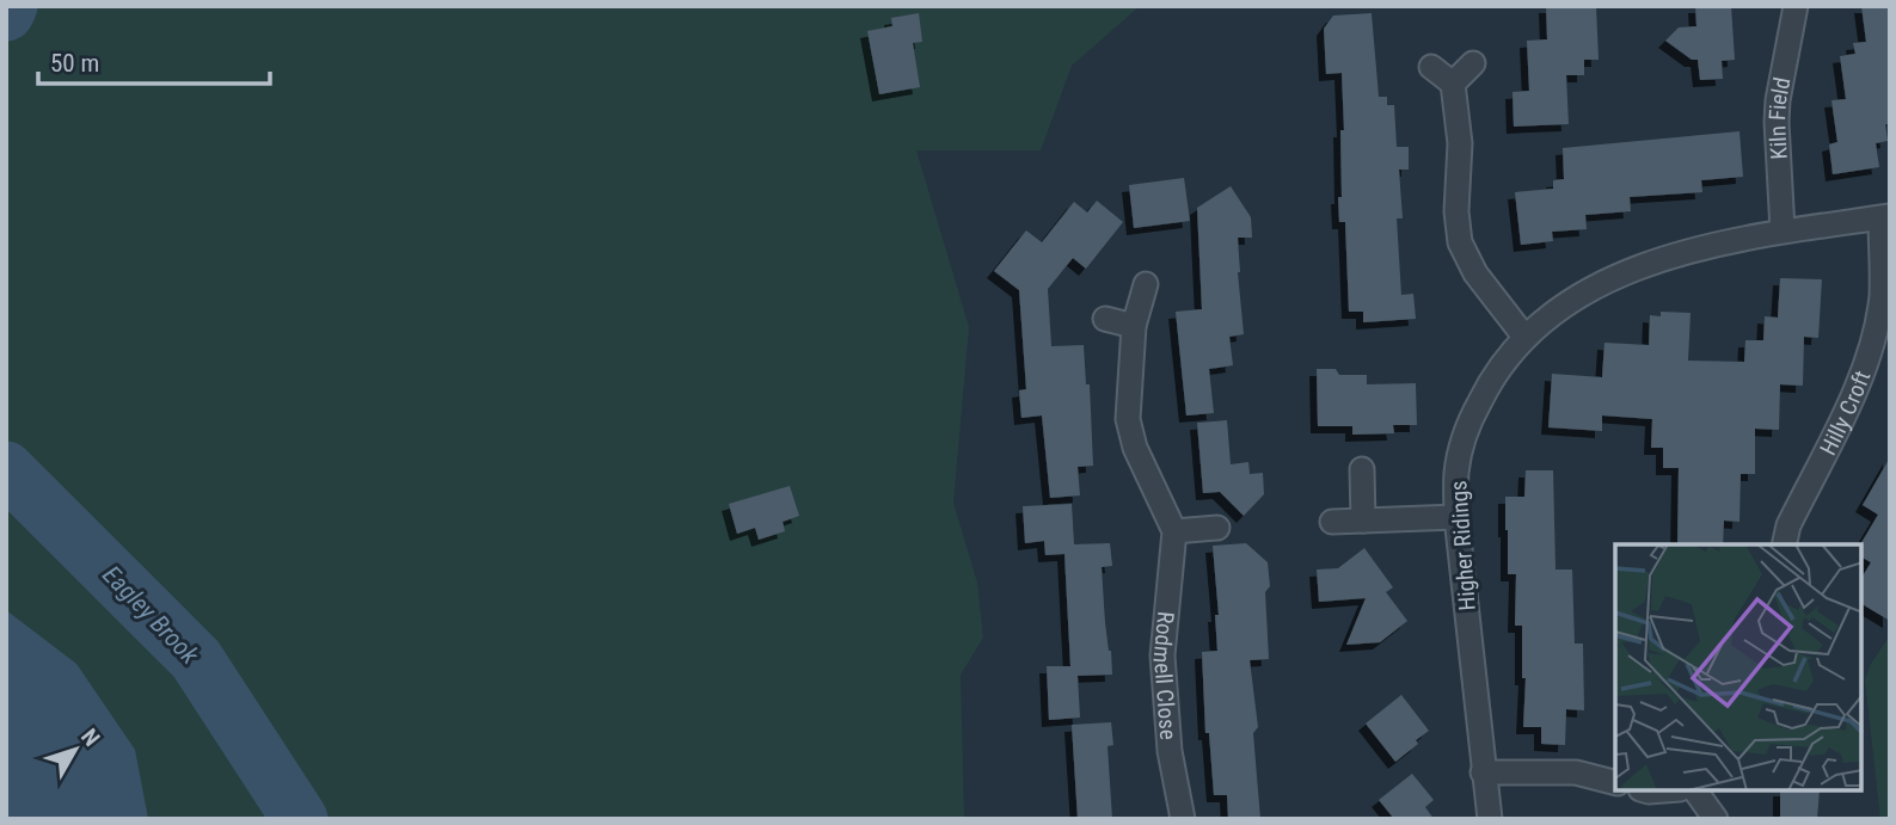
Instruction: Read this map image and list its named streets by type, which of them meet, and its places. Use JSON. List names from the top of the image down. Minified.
{"streets":{"street":["Kiln Field","Hilly Croft","Higher Ridings","Rodmell Close"]},"crossings":[["Kiln Field","Higher Ridings"],["Hilly Croft","Higher Ridings"]],"water":["Eagley Brook"],"scale_bar":"50 m","north":"top right"}
